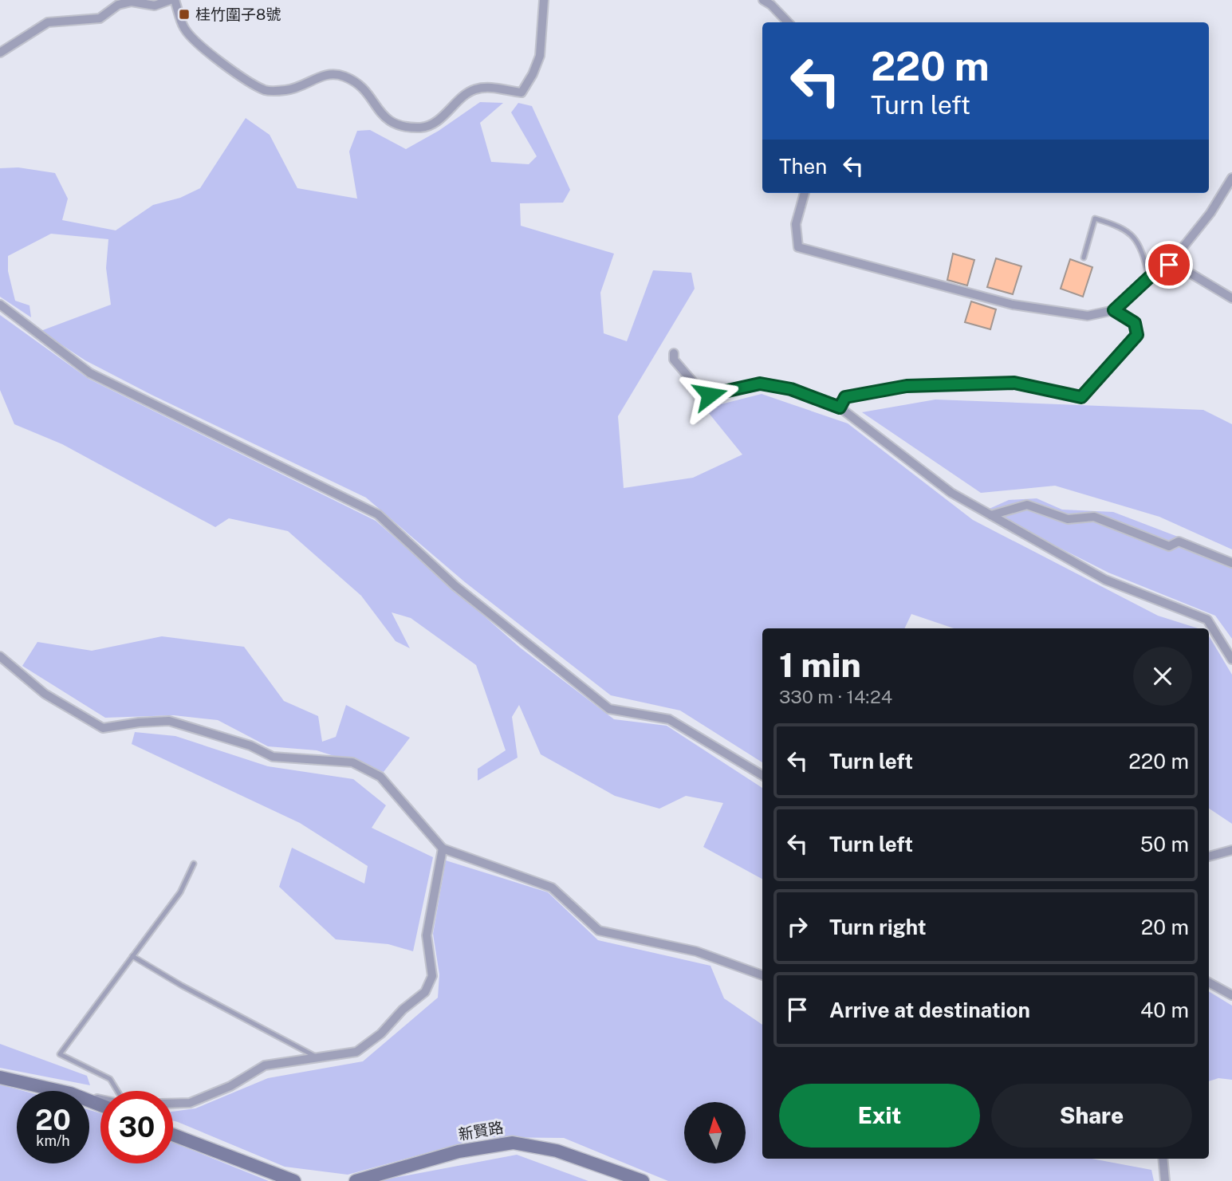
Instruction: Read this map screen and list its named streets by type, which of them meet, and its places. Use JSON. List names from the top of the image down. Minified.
{"streets":{"street":["新賢路"]},"places":{"transit":["桂竹圍子8號"]},"north":"top","page":{"turn":["220 m","Turn left"],"then":"Then","heading":["1 min","330 m · 14:24"],"list":[{"name":"Turn left","value":"220 m"},{"name":"Turn left","value":"50 m"},{"name":"Turn right","value":"20 m"},{"name":"Arrive at destination","value":"40 m"}],"buttons":["Exit","Share"],"speed":"20 km/h","limit":"30"}}
